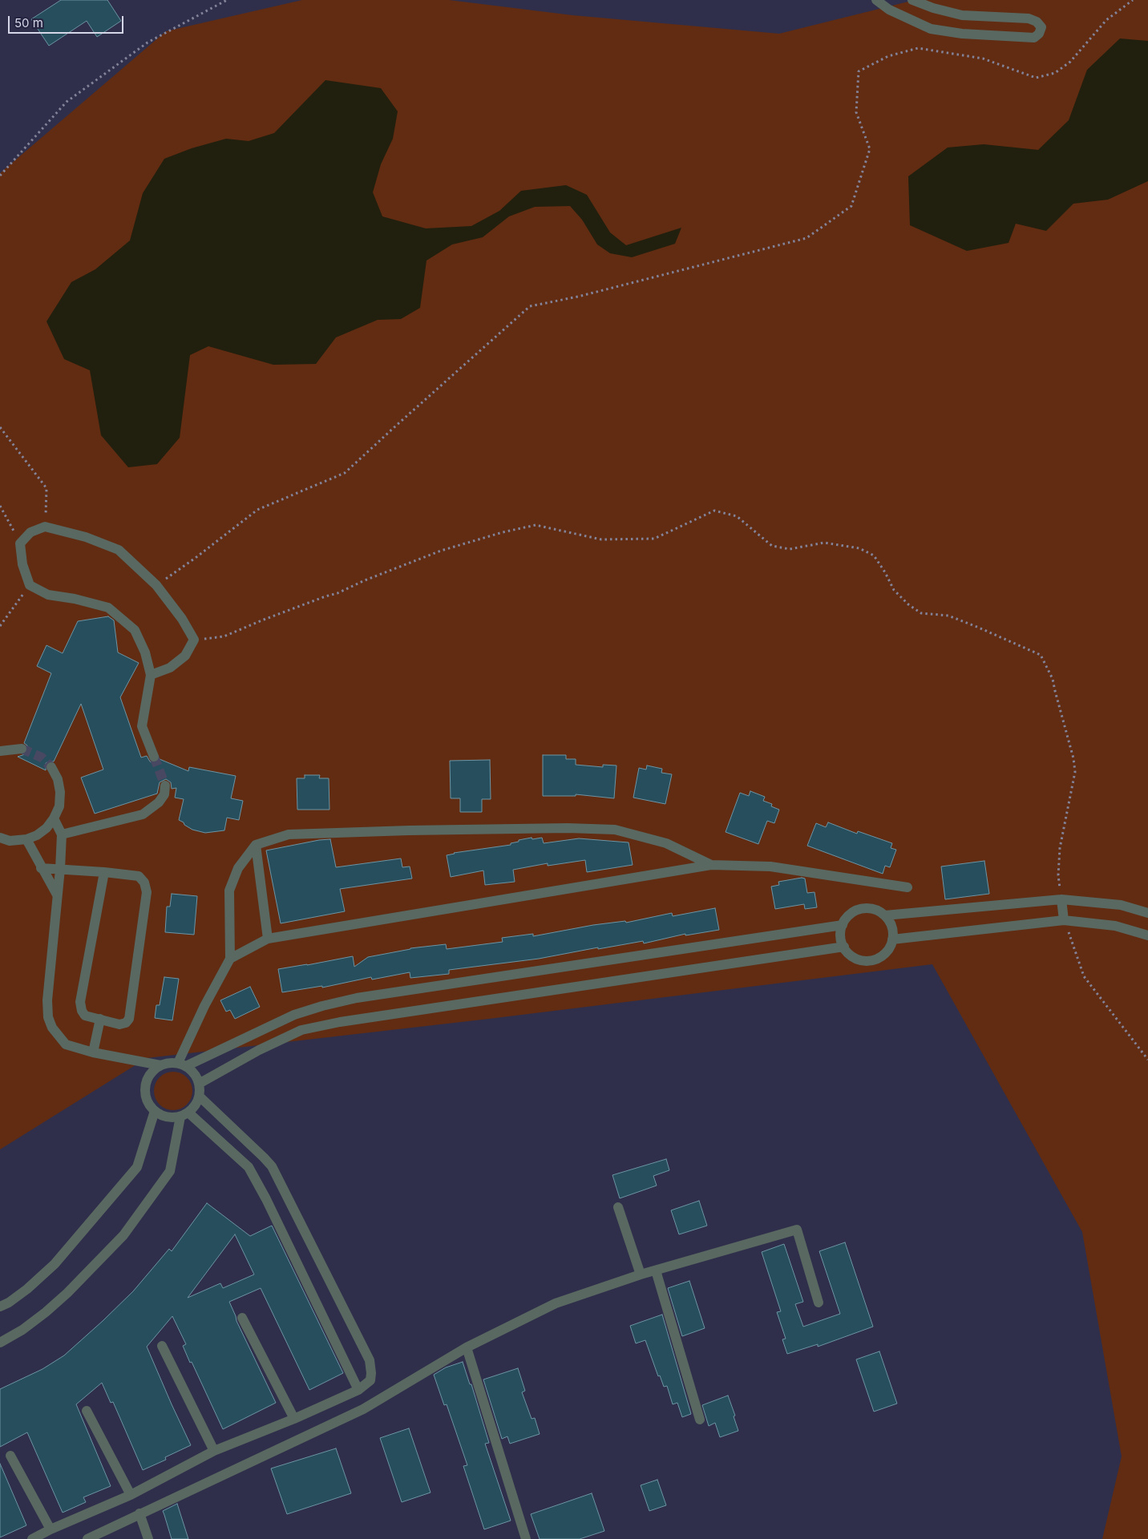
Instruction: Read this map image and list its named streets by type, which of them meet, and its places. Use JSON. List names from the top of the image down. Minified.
{"scale_bar":"50 m"}
